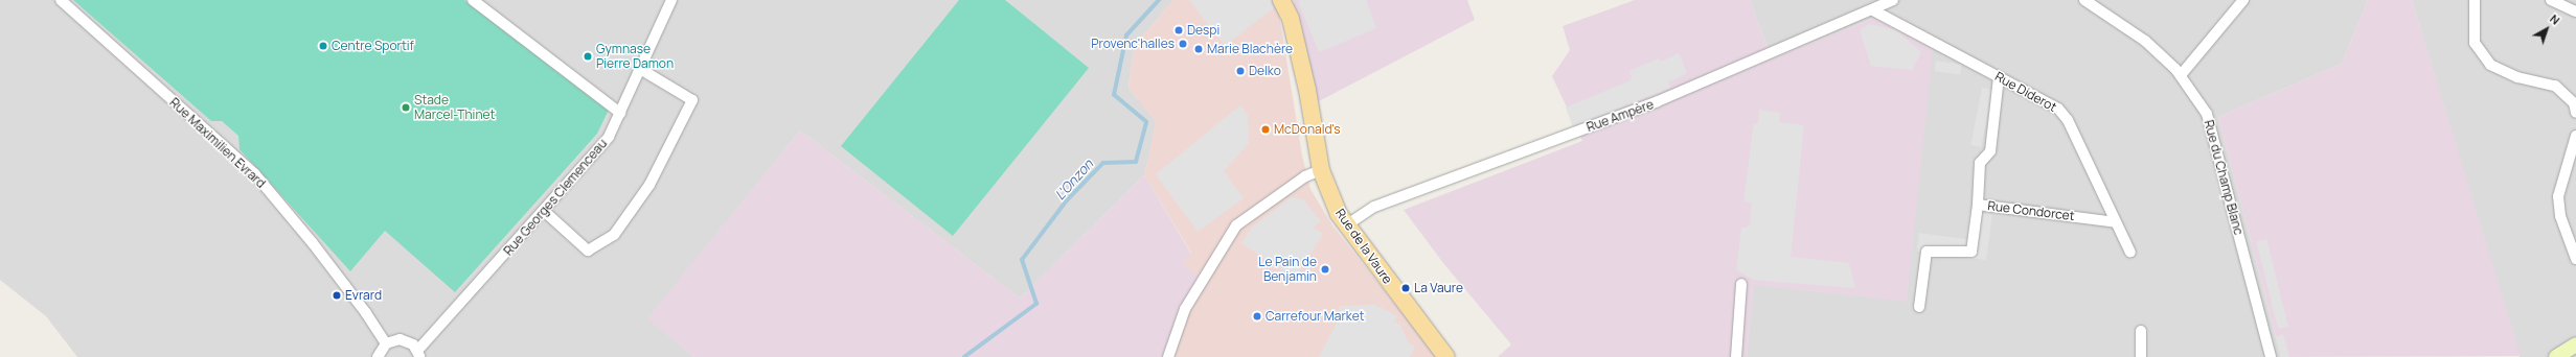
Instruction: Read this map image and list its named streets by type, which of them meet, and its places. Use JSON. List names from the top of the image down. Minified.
{"streets":{"main road":["Rue de la Vaure"],"street":["Rue Diderot","Rue Ampère","Rue Maximilien Evrard","Rue du Champ Blanc","Rue Georges Clemenceau","Rue Condorcet"]},"crossings":[["Rue Diderot","Rue Ampère"],["Rue Diderot","Rue Condorcet"],["Rue Ampère","Rue de la Vaure"]],"water":["L'Onzon"],"places":["Despi","Provenc'halles","Centre Sportif","Marie Blachère","Gymnase Pierre Damon","Delko","Stade Marcel-Thinet","McDonald's","Le Pain de Benjamin","La Vaure","Evrard","Carrefour Market"],"north":"top right"}
